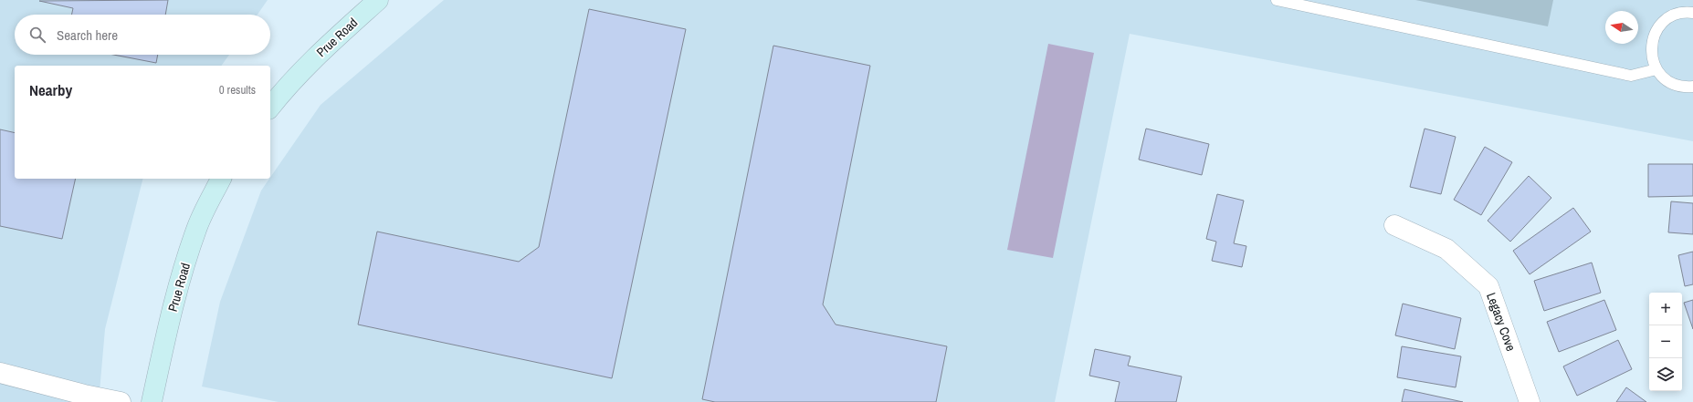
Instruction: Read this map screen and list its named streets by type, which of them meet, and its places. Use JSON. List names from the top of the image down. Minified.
{"streets":{"main road":["Prue Road"],"street":["Legacy Cove"]},"north":"left","page":{"search":"Search here","heading":["Nearby","0 results"],"map_buttons":["+","−"]}}
